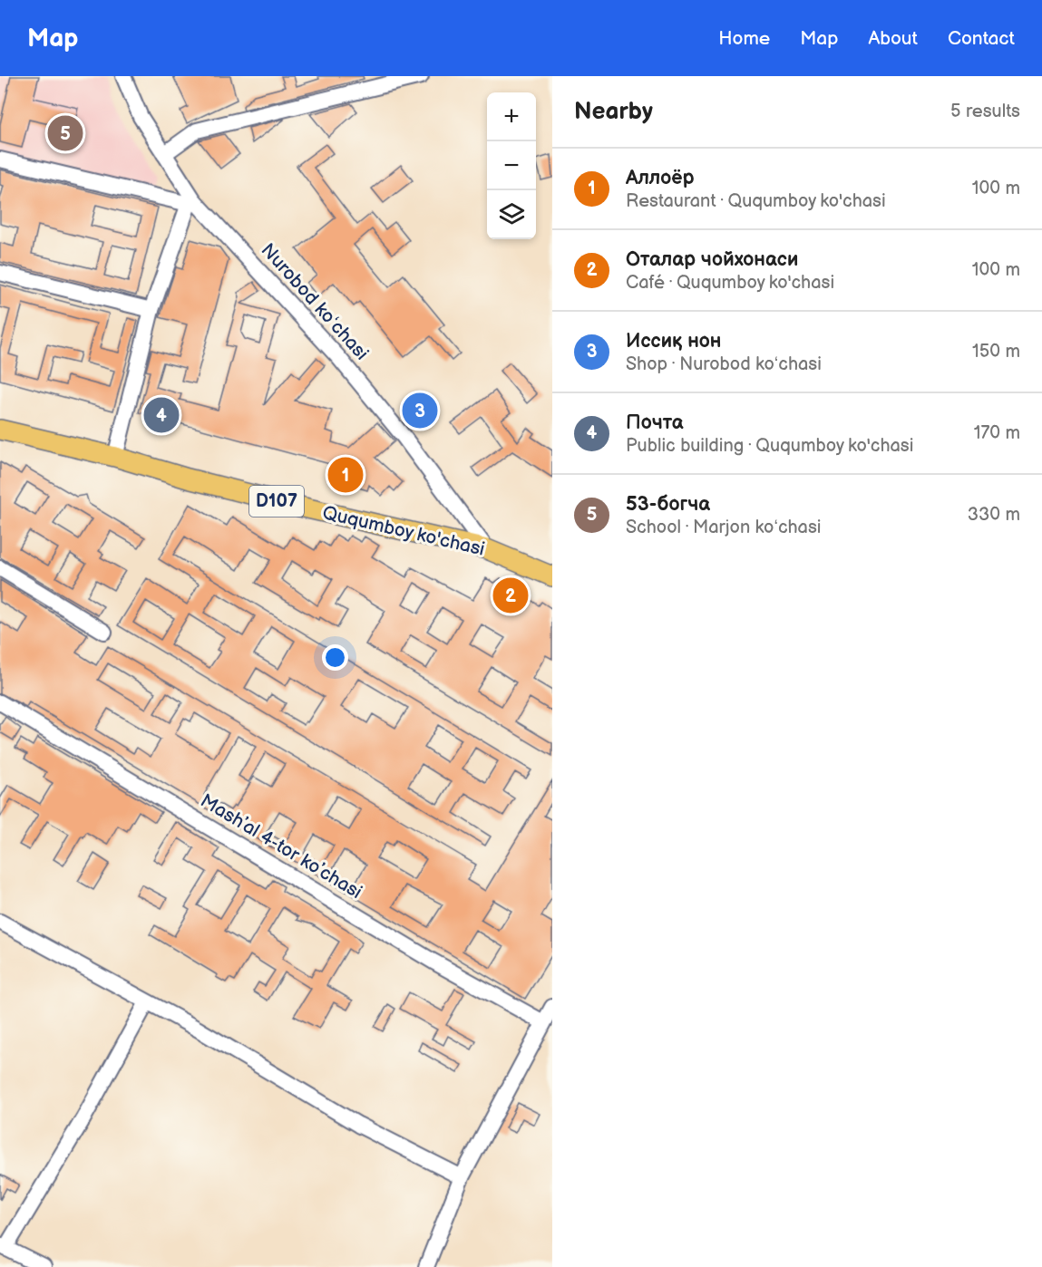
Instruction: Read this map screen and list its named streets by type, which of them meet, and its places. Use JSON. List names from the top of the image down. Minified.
{"streets":{"main road":["D107","Ququmboy ko'chasi"],"street":["Nurobod koʻchasi","Mashʼal 4-tor koʼchasi"]},"crossings":[["Nurobod koʻchasi","Ququmboy ko'chasi"]],"page":{"header":"Map","nav":["Home","Map","About","Contact"],"heading":["Nearby","5 results"],"map_buttons":["+","−"],"pins":["5","3","4","1","2"],"list":[{"mark":"1","name":"Аллоёр","note":"Restaurant · Ququmboy ko'chasi","value":"100 m"},{"mark":"2","name":"Оталар чойхонаси","note":"Café · Ququmboy ko'chasi","value":"100 m"},{"mark":"3","name":"Иссиқ нон","note":"Shop · Nurobod koʻchasi","value":"150 m"},{"mark":"4","name":"Почта","note":"Public building · Ququmboy ko'chasi","value":"170 m"},{"mark":"5","name":"53-богча","note":"School · Marjon koʻchasi","value":"330 m"}]}}
